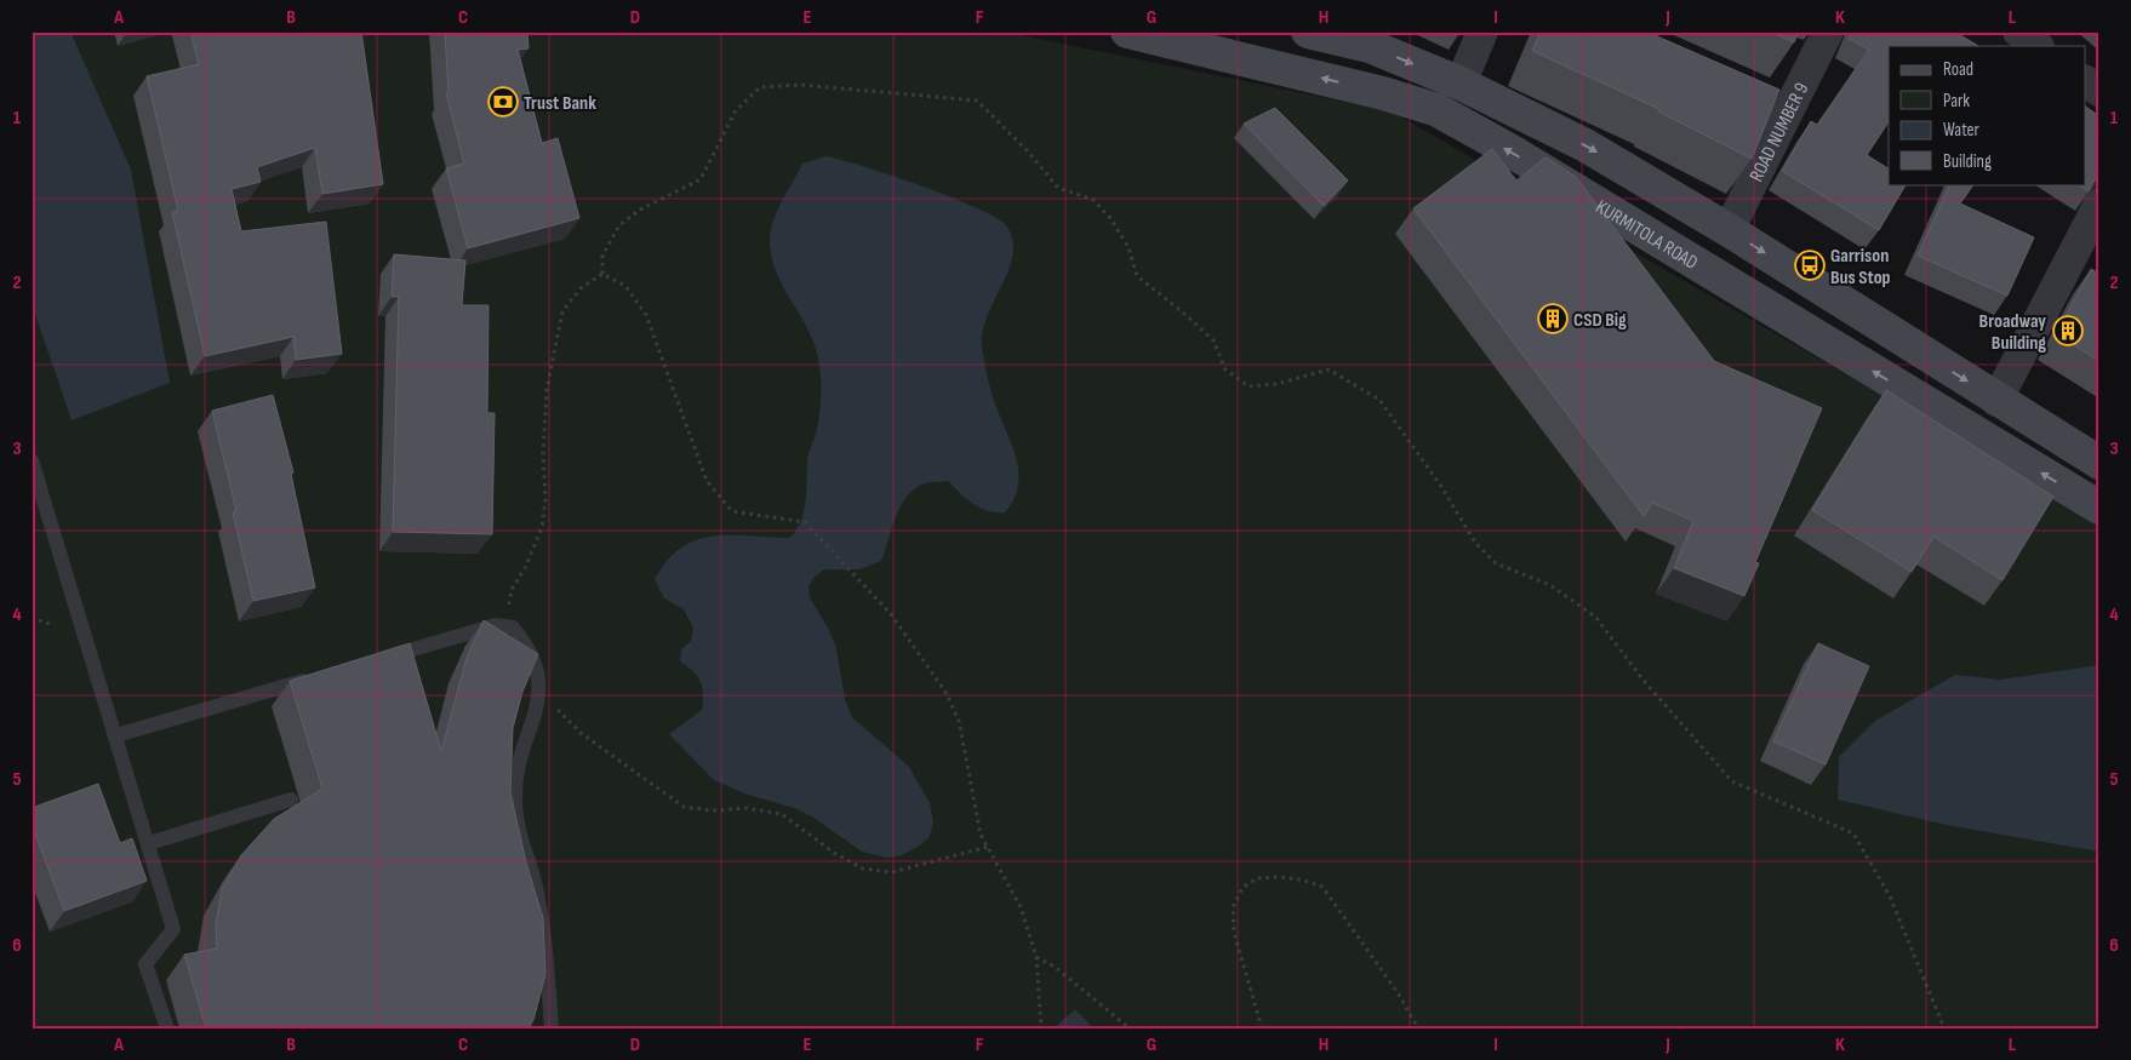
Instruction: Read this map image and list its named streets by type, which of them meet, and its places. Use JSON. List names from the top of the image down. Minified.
{"streets":{"main road":["KURMITOLA ROAD"],"street":["ROAD NUMBER 9"]},"places":{"bank":["Trust Bank"],"bus stop":["Garrison Bus Stop"],"building":["CSD Big","Broadway Building"]},"legend":["Road","Park","Water","Building"],"grid":{"columns":["A","B","C","D","E","F","G","H","I","J","K","L"],"rows":["1","2","3","4","5","6"]}}
